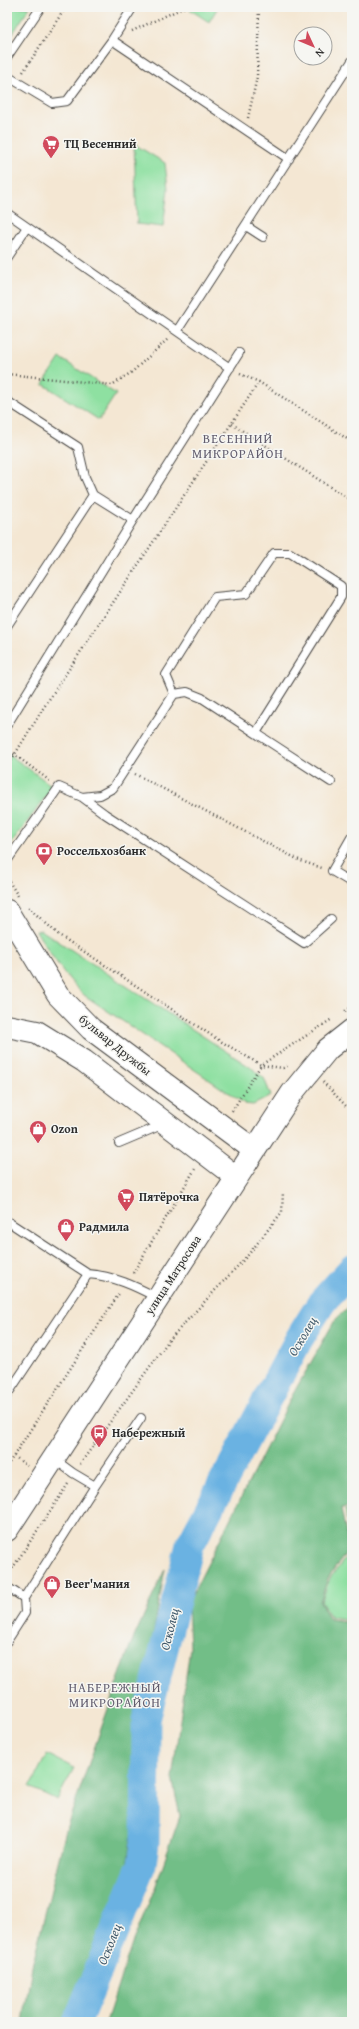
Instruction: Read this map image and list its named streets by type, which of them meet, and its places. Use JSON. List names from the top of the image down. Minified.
{"streets":{"main road":["бульвар Дружбы","улица Матросова"]},"crossings":[["бульвар Дружбы","улица Матросова"]],"districts":["ВЕСЕННИЙ МИКРОРАЙОН","НАБЕРЕЖНЫЙ МИКРОРАЙОН"],"water":["Осколец"],"places":{"supermarket":["ТЦ Весенний","Пятёрочка"],"bank":["Россельхозбанк"],"shop":["Ozon","Радмила","Beer'мания"],"bus stop":["Набережный"]},"north":"bottom right"}
